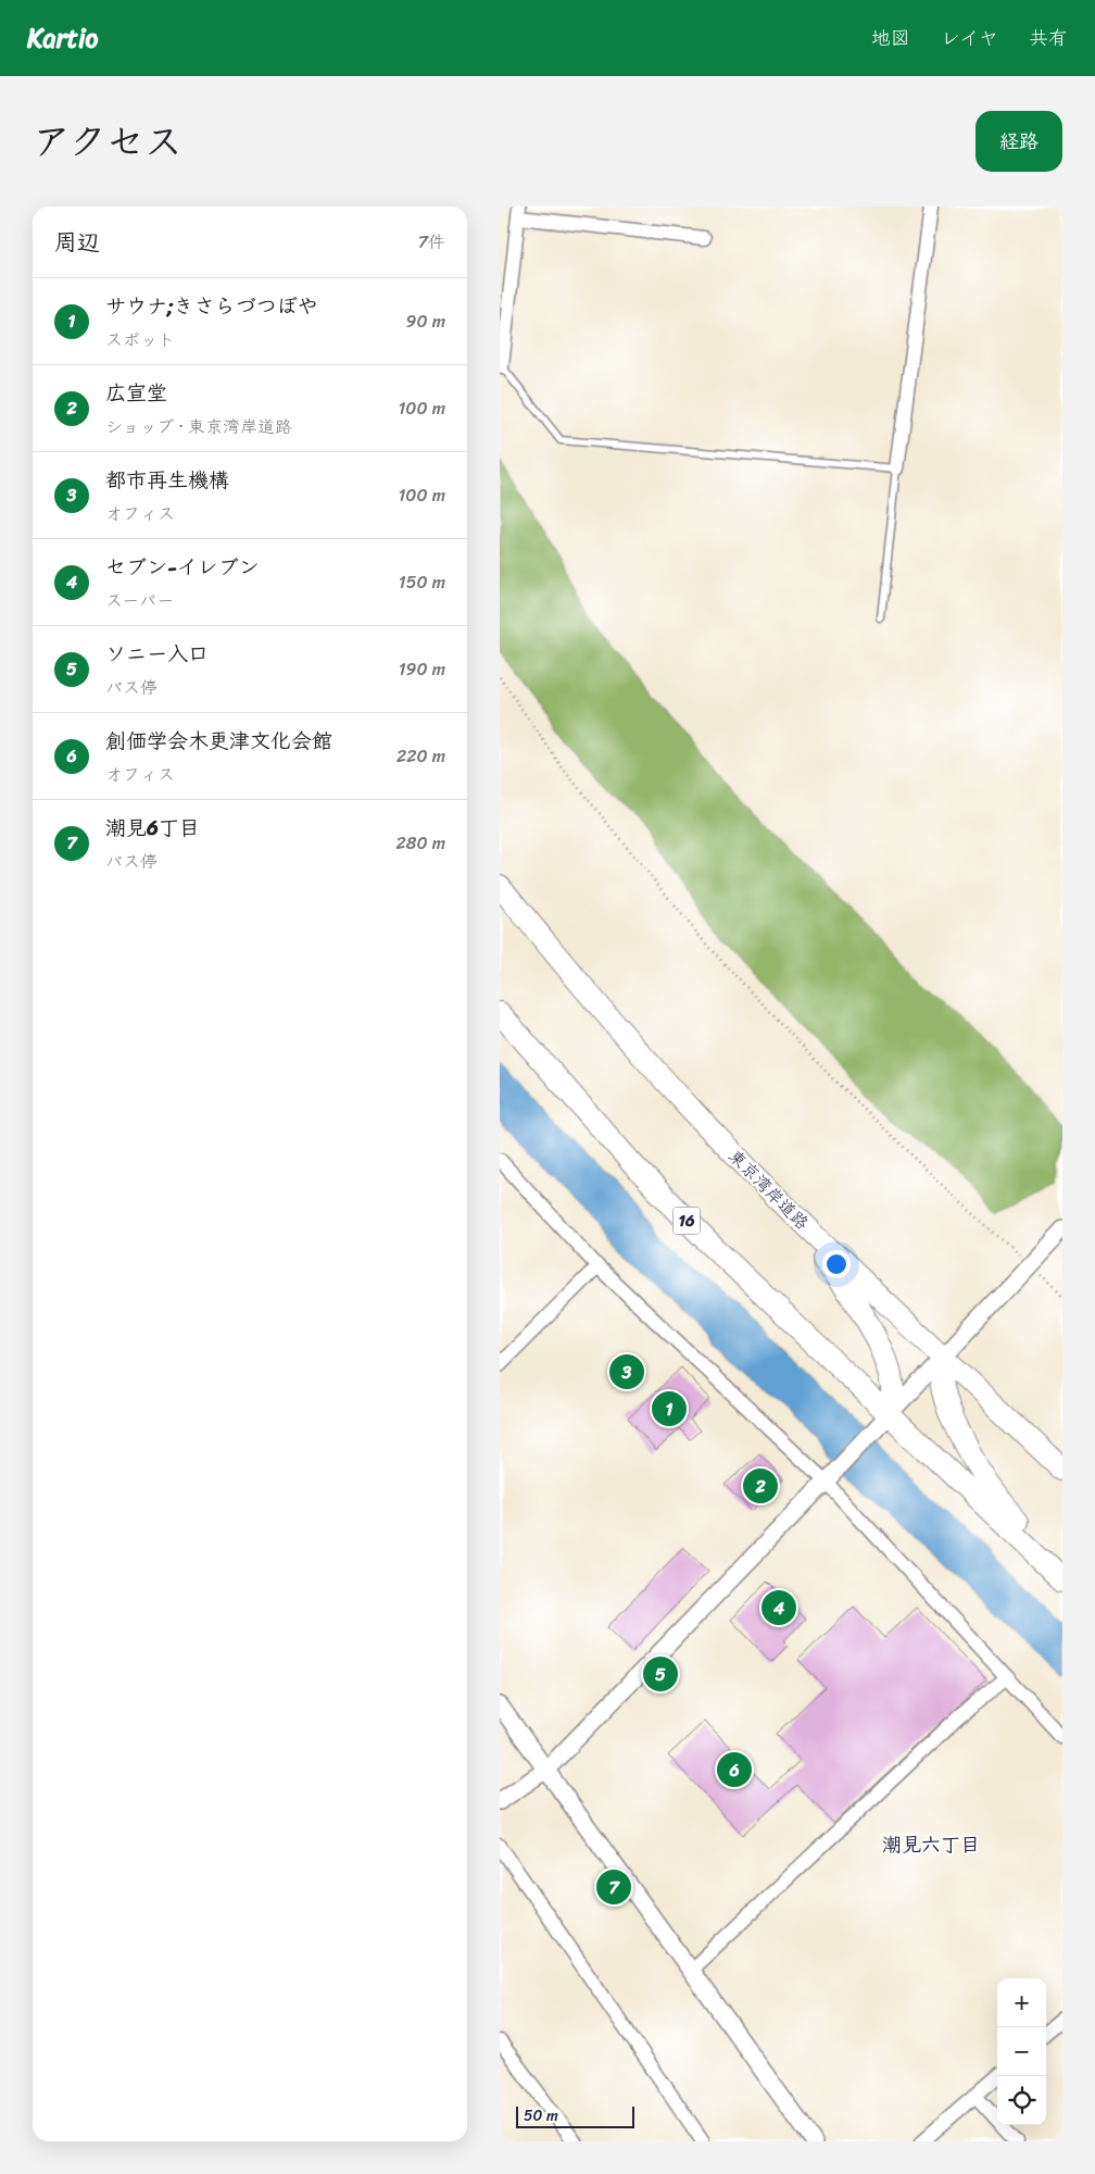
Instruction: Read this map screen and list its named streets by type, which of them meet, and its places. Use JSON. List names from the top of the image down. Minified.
{"streets":{"highway":["東京湾岸道路","16"]},"districts":["潮見六丁目"],"scale_bar":"50 m","page":{"header":"Kartio","nav":["地図","レイヤ","共有"],"title":"アクセス","buttons":"経路","heading":["周辺","7件"],"list":[{"mark":"1","name":"サウナ;きさらづつぼや","note":"スポット","value":"90 m"},{"mark":"2","name":"広宣堂","note":"ショップ · 東京湾岸道路","value":"100 m"},{"mark":"3","name":"都市再生機構","note":"オフィス","value":"100 m"},{"mark":"4","name":"セブン-イレブン","note":"スーパー","value":"150 m"},{"mark":"5","name":"ソニー入口","note":"バス停","value":"190 m"},{"mark":"6","name":"創価学会木更津文化会館","note":"オフィス","value":"220 m"},{"mark":"7","name":"潮見6丁目","note":"バス停","value":"280 m"}],"pins":["3","1","2","4","5","6","7"],"map_buttons":["+","−"],"scale":"50 m"}}
